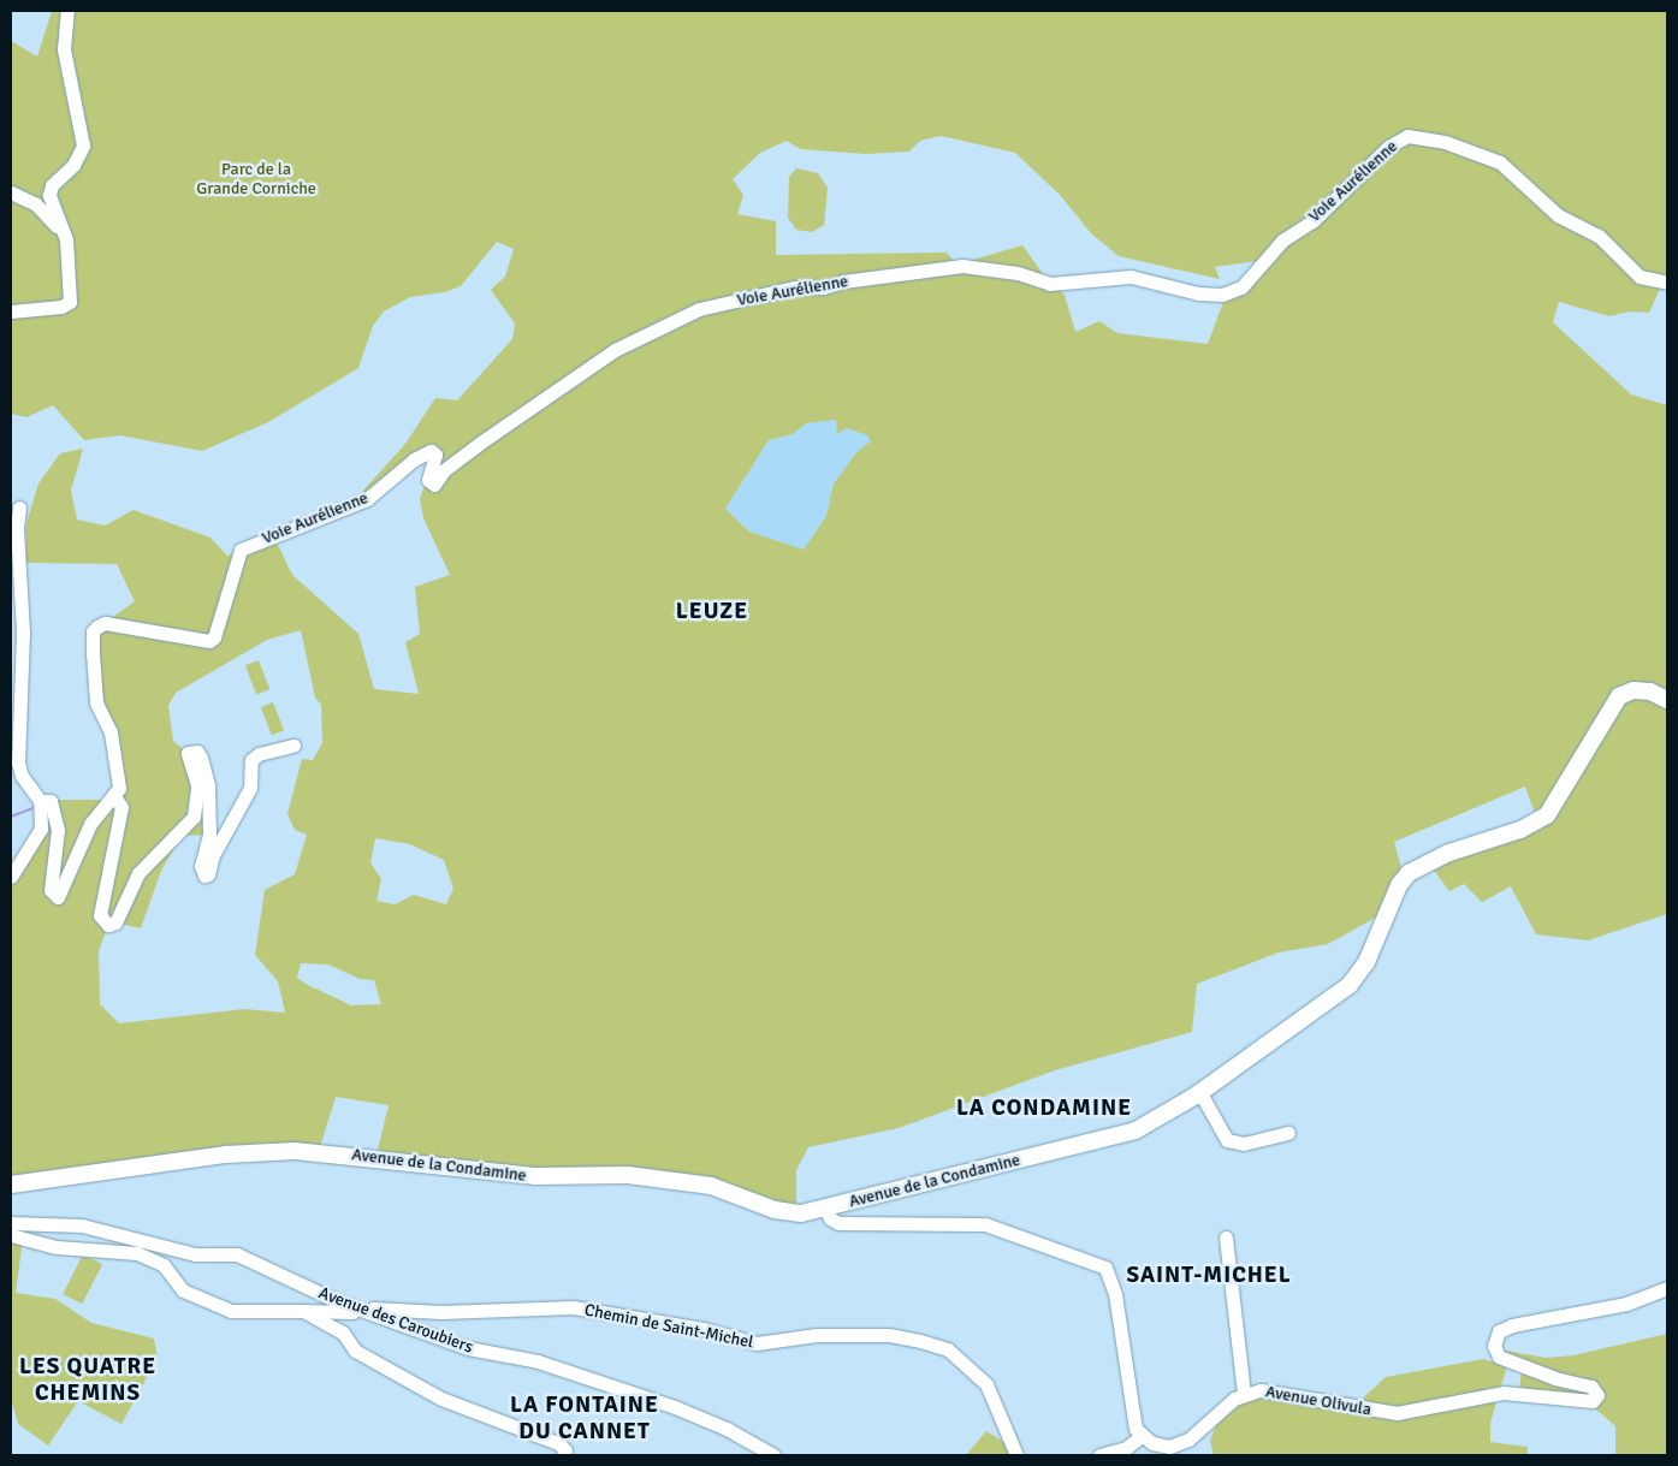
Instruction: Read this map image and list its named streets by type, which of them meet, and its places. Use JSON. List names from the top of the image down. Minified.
{"streets":{"main road":["Avenue de la Condamine"],"street":["Voie Aurélienne","Avenue des Caroubiers","Chemin de Saint-Michel","Avenue Olivula"]},"crossings":[["Avenue des Caroubiers","Chemin de Saint-Michel"]],"districts":["LEUZE","LA CONDAMINE","SAINT-MICHEL","LES QUATRE CHEMINS","LA FONTAINE DU CANNET"],"parks":["Parc de la Grande Corniche"]}
